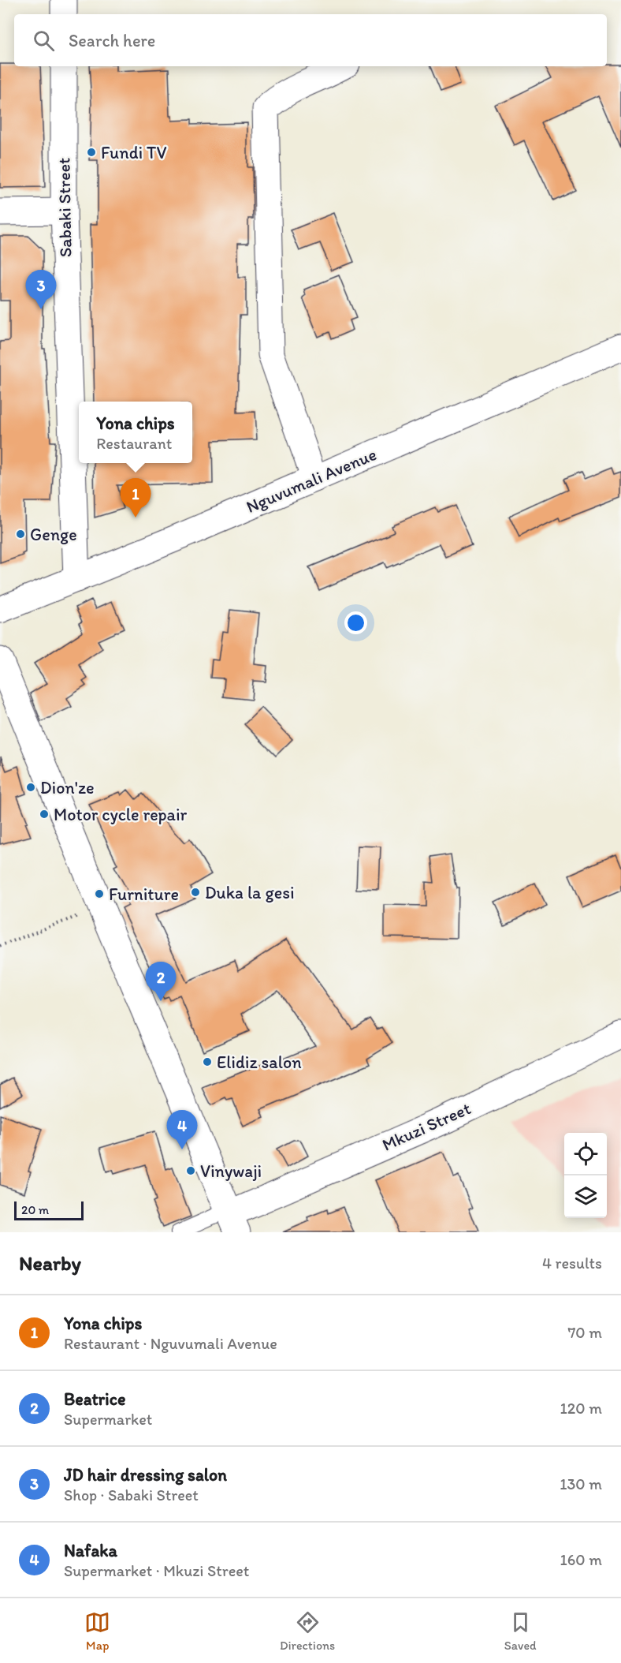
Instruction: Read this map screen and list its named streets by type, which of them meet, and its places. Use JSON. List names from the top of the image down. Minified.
{"streets":{"street":["Sabaki Street","Nguvumali Avenue","Mkuzi Street"]},"crossings":[["Sabaki Street","Nguvumali Avenue"]],"places":["Fundi TV","Genge","Dion'ze","Motor cycle repair","Duka la gesi","Furniture","Elidiz salon","Vinywaji"],"scale_bar":"20 m","page":{"search":"Search here","pins":["3","1","2","4"],"popup":["Yona chips","Restaurant"],"scale":"20 m","heading":["Nearby","4 results"],"list":[{"mark":"1","name":"Yona chips","note":"Restaurant · Nguvumali Avenue","value":"70 m"},{"mark":"2","name":"Beatrice","note":"Supermarket","value":"120 m"},{"mark":"3","name":"JD hair dressing salon","note":"Shop · Sabaki Street","value":"130 m"},{"mark":"4","name":"Nafaka","note":"Supermarket · Mkuzi Street","value":"160 m"}],"nav":["Map","Directions","Saved"]}}
